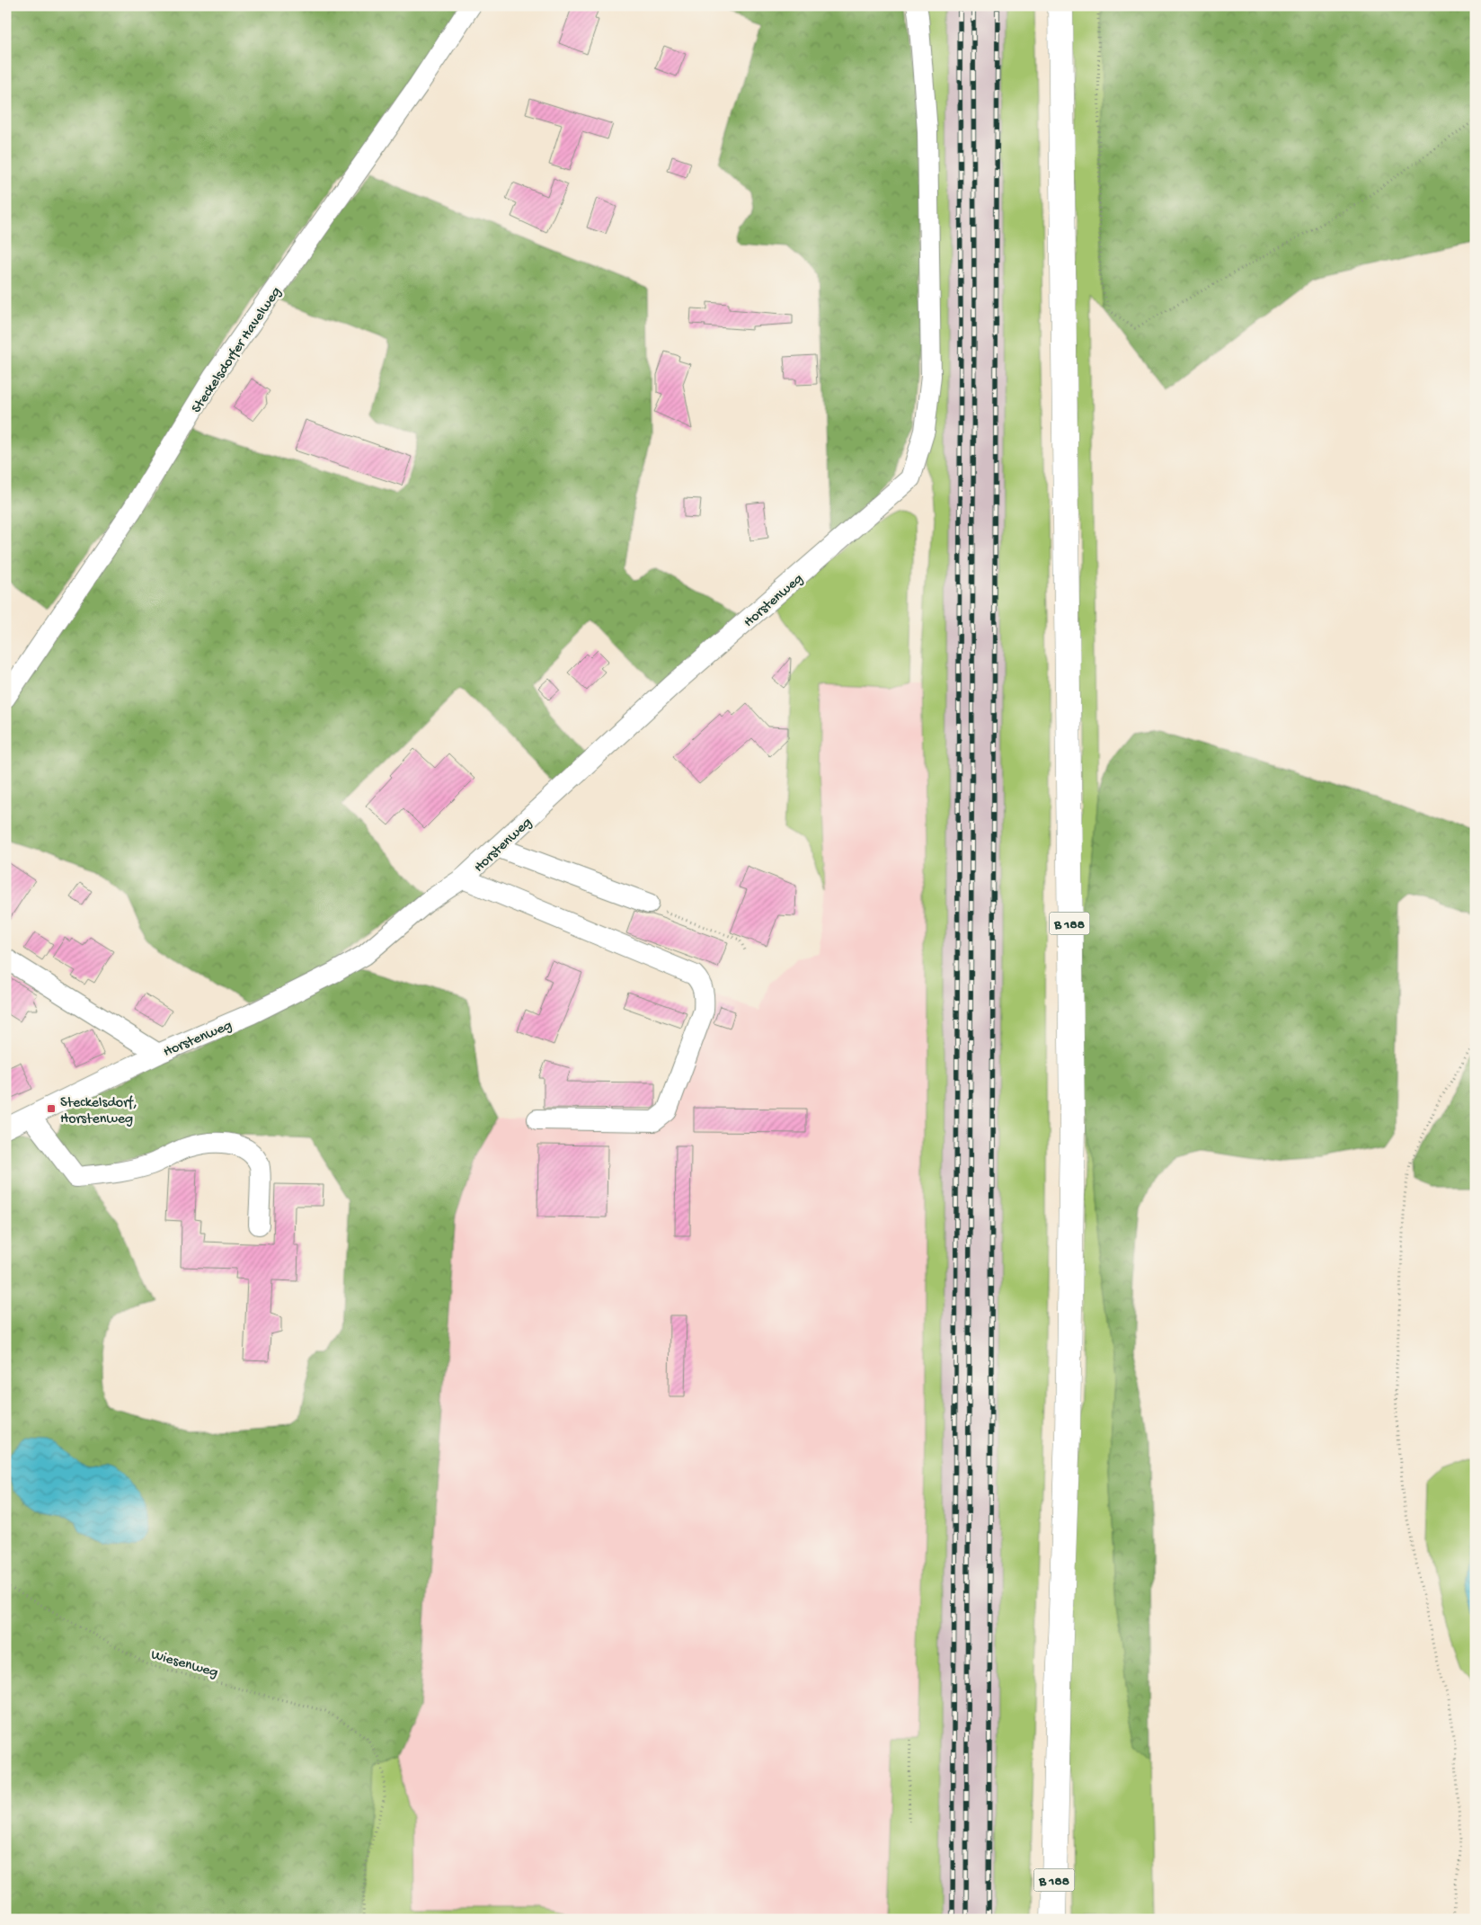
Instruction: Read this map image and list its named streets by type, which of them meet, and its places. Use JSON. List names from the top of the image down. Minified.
{"streets":{"main road":["B 188"],"street":["Steckelsdorfer Havelweg","Horstenweg"],"path":["Wiesenweg"]},"places":{"transit":["Steckelsdorf, Horstenweg"]}}
